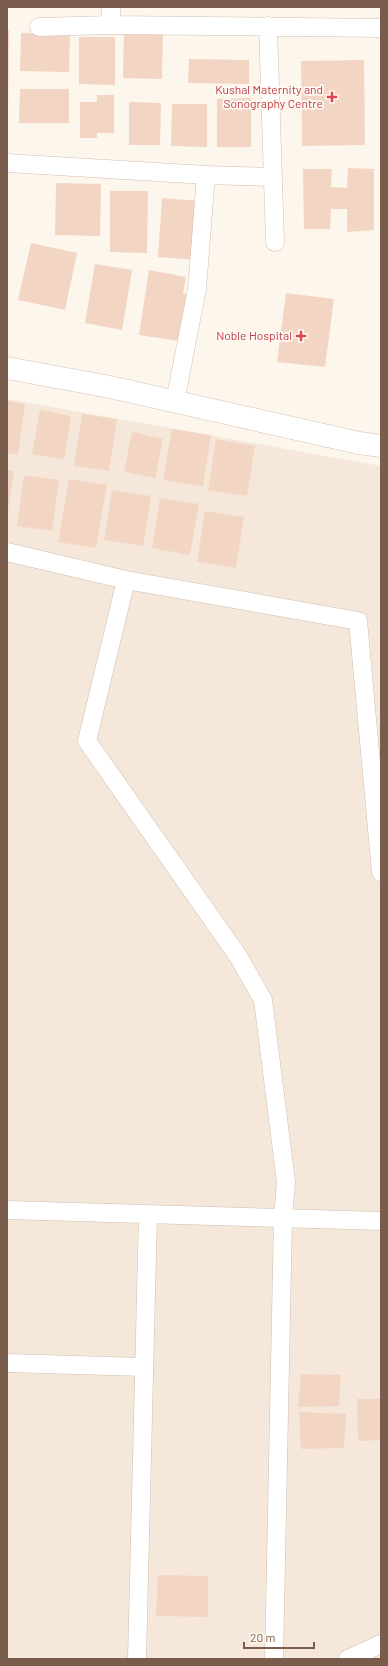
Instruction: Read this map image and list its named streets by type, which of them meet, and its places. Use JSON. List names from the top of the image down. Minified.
{"places":{"health":["Kushal Maternity and Sonography Centre","Noble Hospital"]},"scale_bar":"20 m"}
